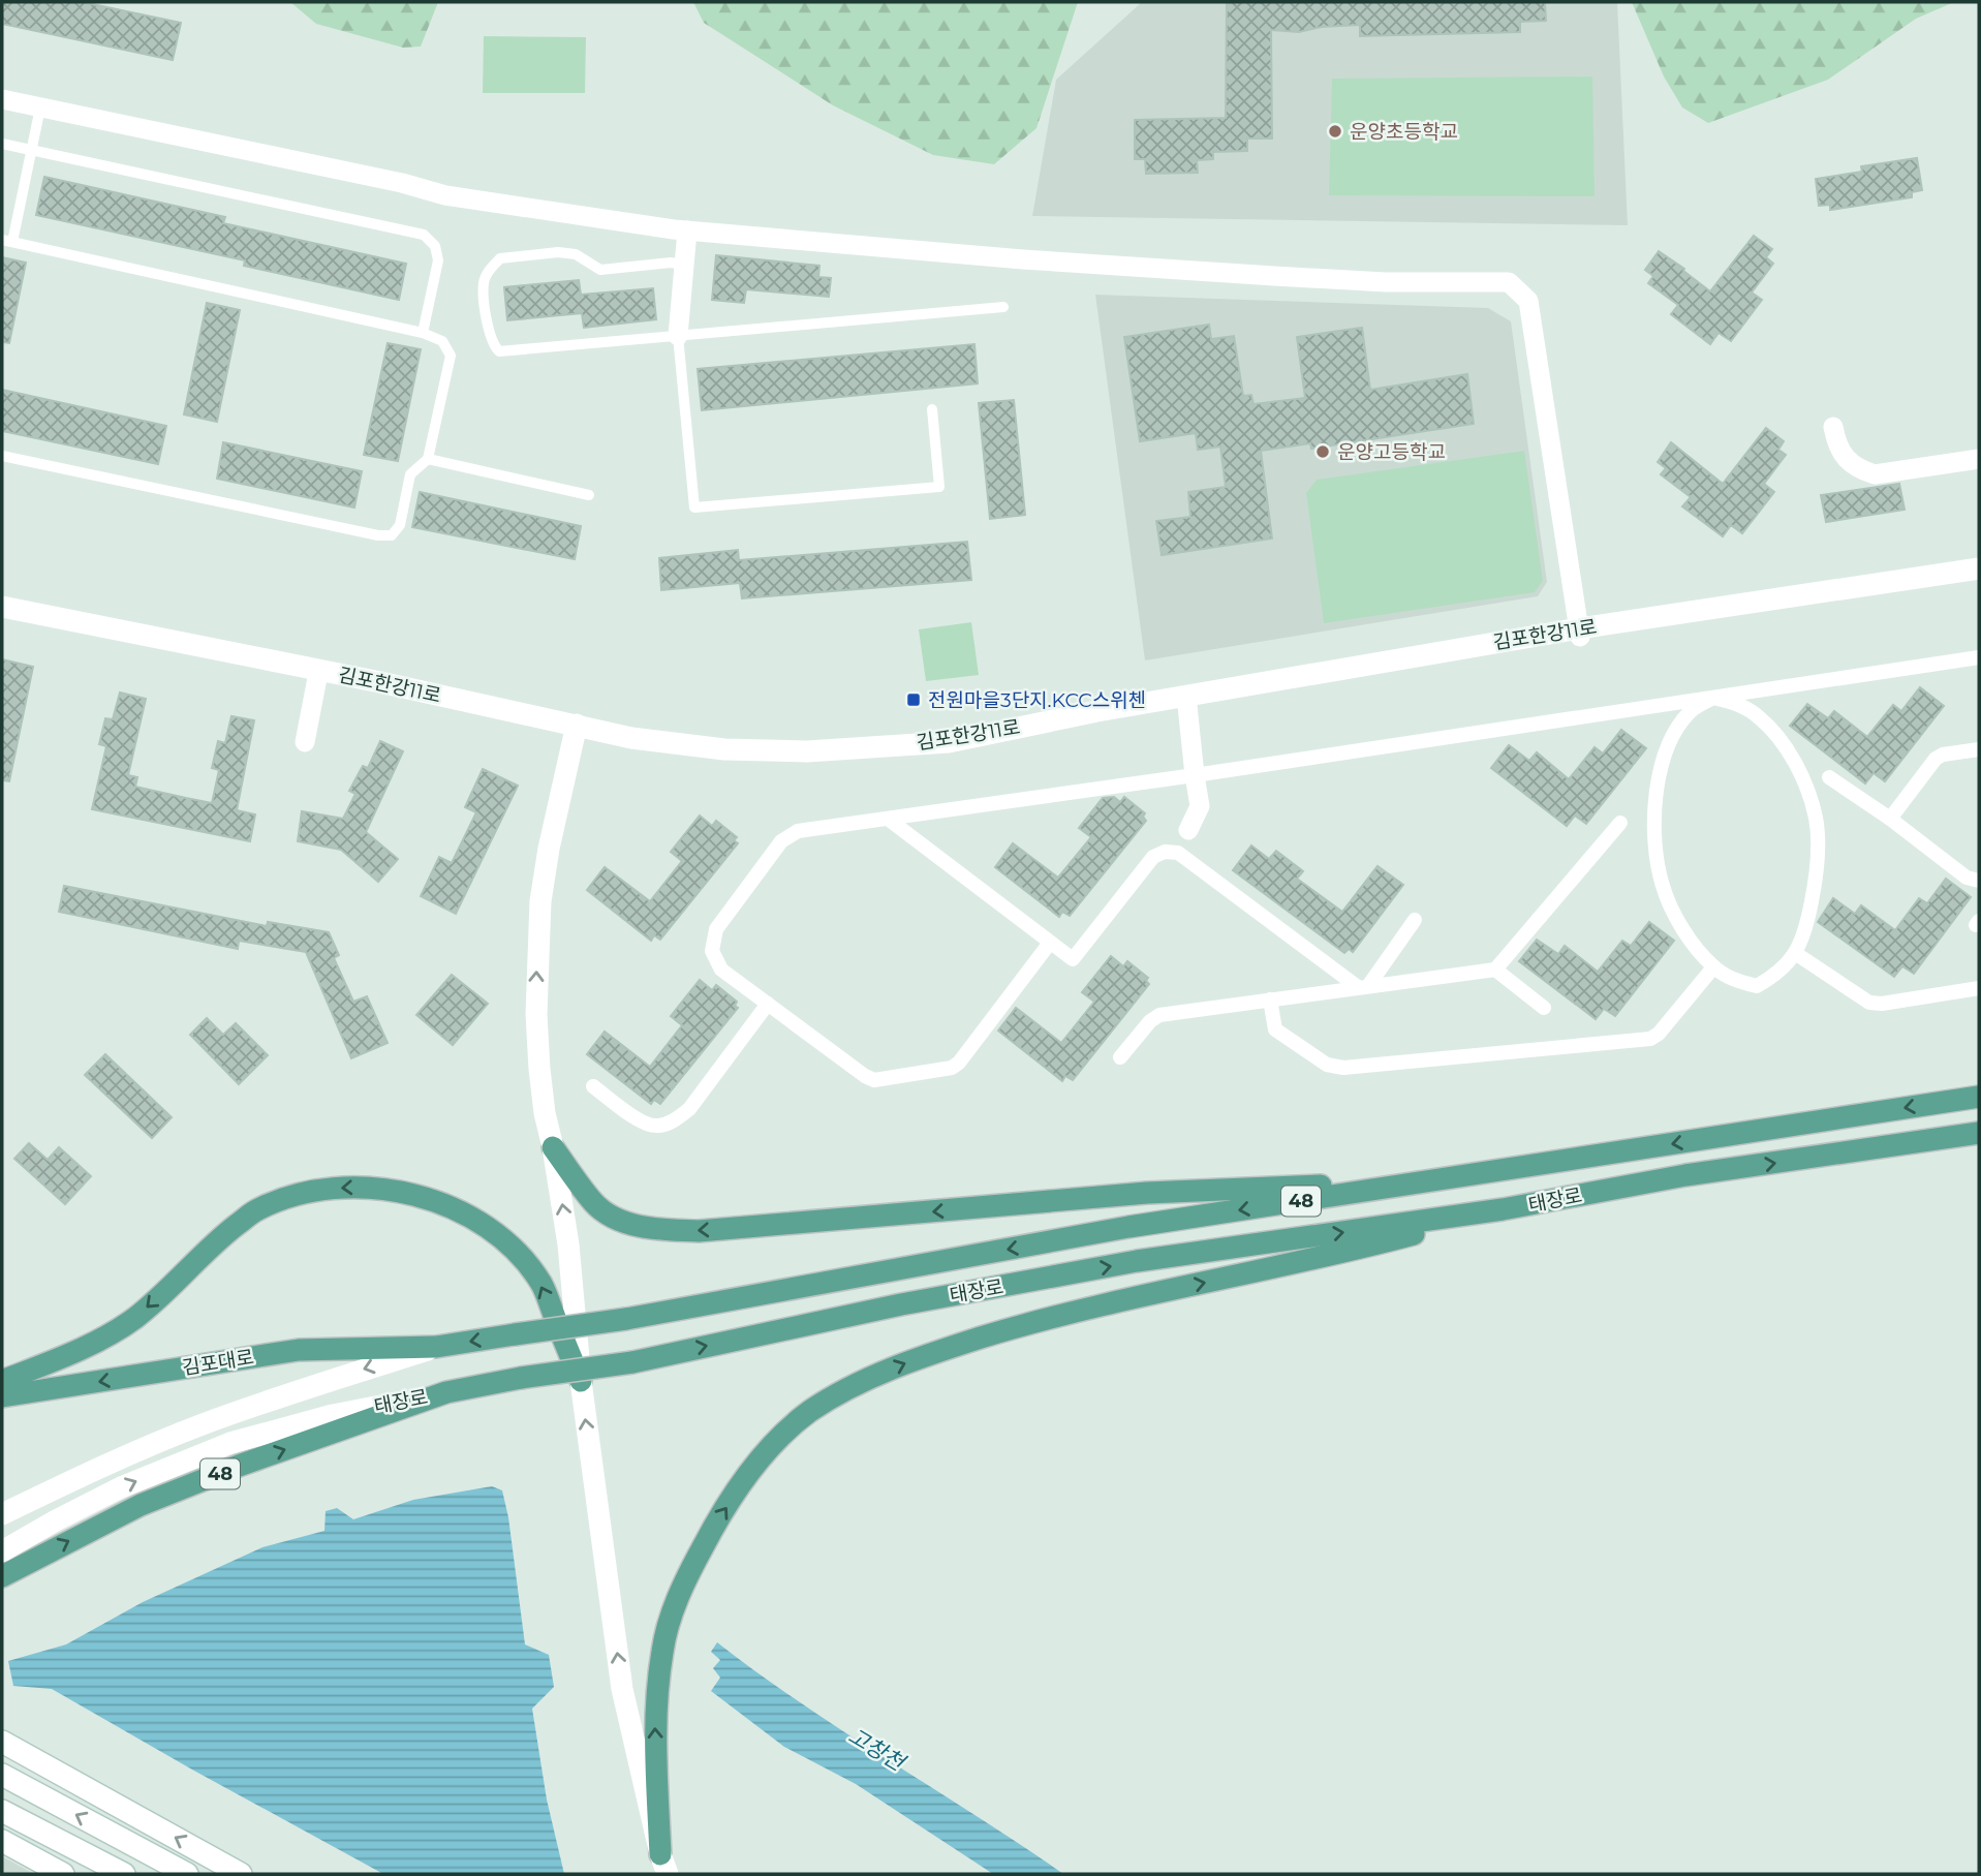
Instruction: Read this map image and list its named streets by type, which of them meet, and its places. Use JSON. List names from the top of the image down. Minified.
{"streets":{"main road":["태장로","48","김포대로"],"street":["김포한강11로"]},"crossings":[["태장로","48"],["태장로","김포대로"]],"water":["고창천"],"places":{"other":["운양초등학교","운양고등학교"],"transit":["전원마을3단지.KCC스위첸"]}}
